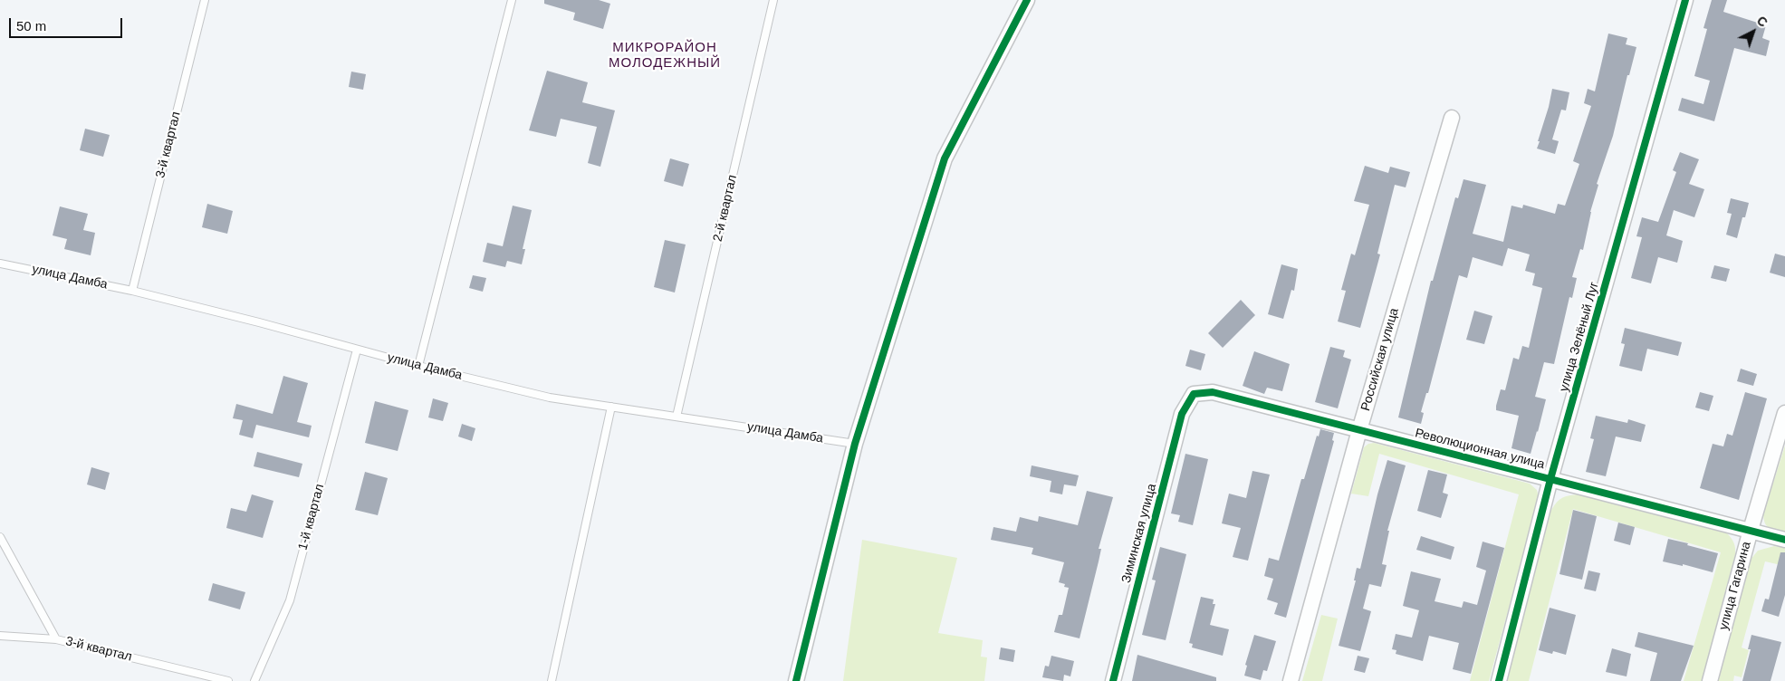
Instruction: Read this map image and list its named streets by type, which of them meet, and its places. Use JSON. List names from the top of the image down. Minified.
{"streets":{"street":["улица Зелёный Луг","Российская улица","Революционная улица","Зиминская улица","улица Гагарина"],"lane":["3-й квартал","2-й квартал","улица Дамба","1-й квартал"]},"crossings":[["3-й квартал","улица Дамба"],["2-й квартал","улица Дамба"],["улица Дамба","1-й квартал"],["улица Зелёный Луг","Революционная улица"],["Российская улица","Революционная улица"],["Революционная улица","Зиминская улица"],["Революционная улица","улица Гагарина"]],"districts":["МИКРОРАЙОН МОЛОДЕЖНЫЙ"],"scale_bar":"50 m","north":"top right"}
